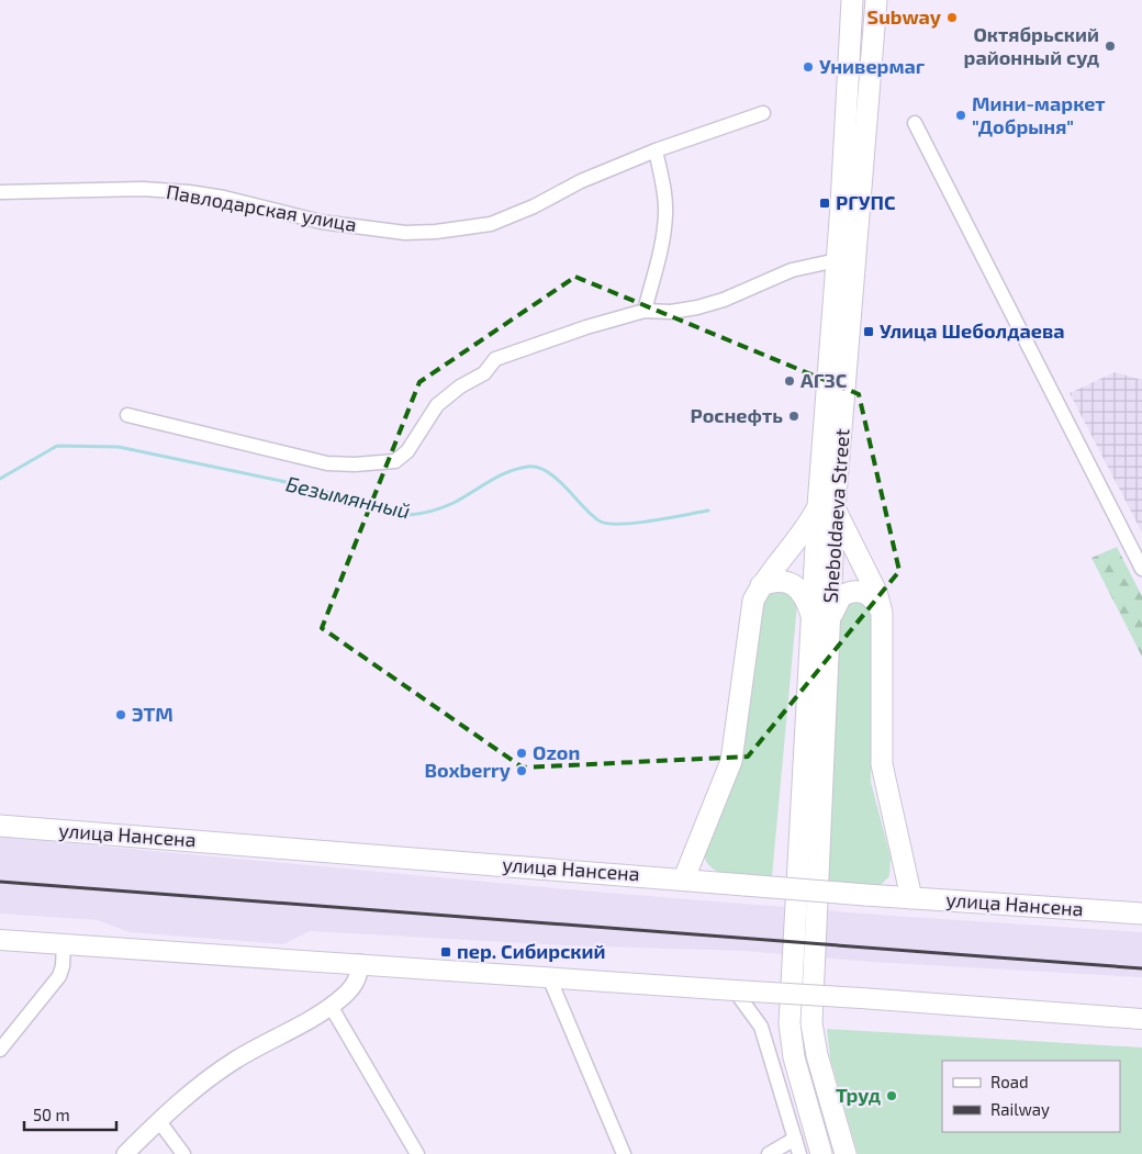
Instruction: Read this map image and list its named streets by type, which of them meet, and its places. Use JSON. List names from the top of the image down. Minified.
{"streets":{"main road":["Sheboldaeva Street","улица Нансена"],"street":["Павлодарская улица"]},"water":["Безымянный"],"places":{"other":["Subway","Октябрьский районный суд","Универмаг","Мини-маркет \"Добрыня\"","АГЗС","Роснефть","ЭТМ","Ozon","Boxberry","Труд"],"transit":["РГУПС","Улица Шеболдаева","пер. Сибирский"]},"legend":["Road","Railway"],"scale_bar":"50 m"}
